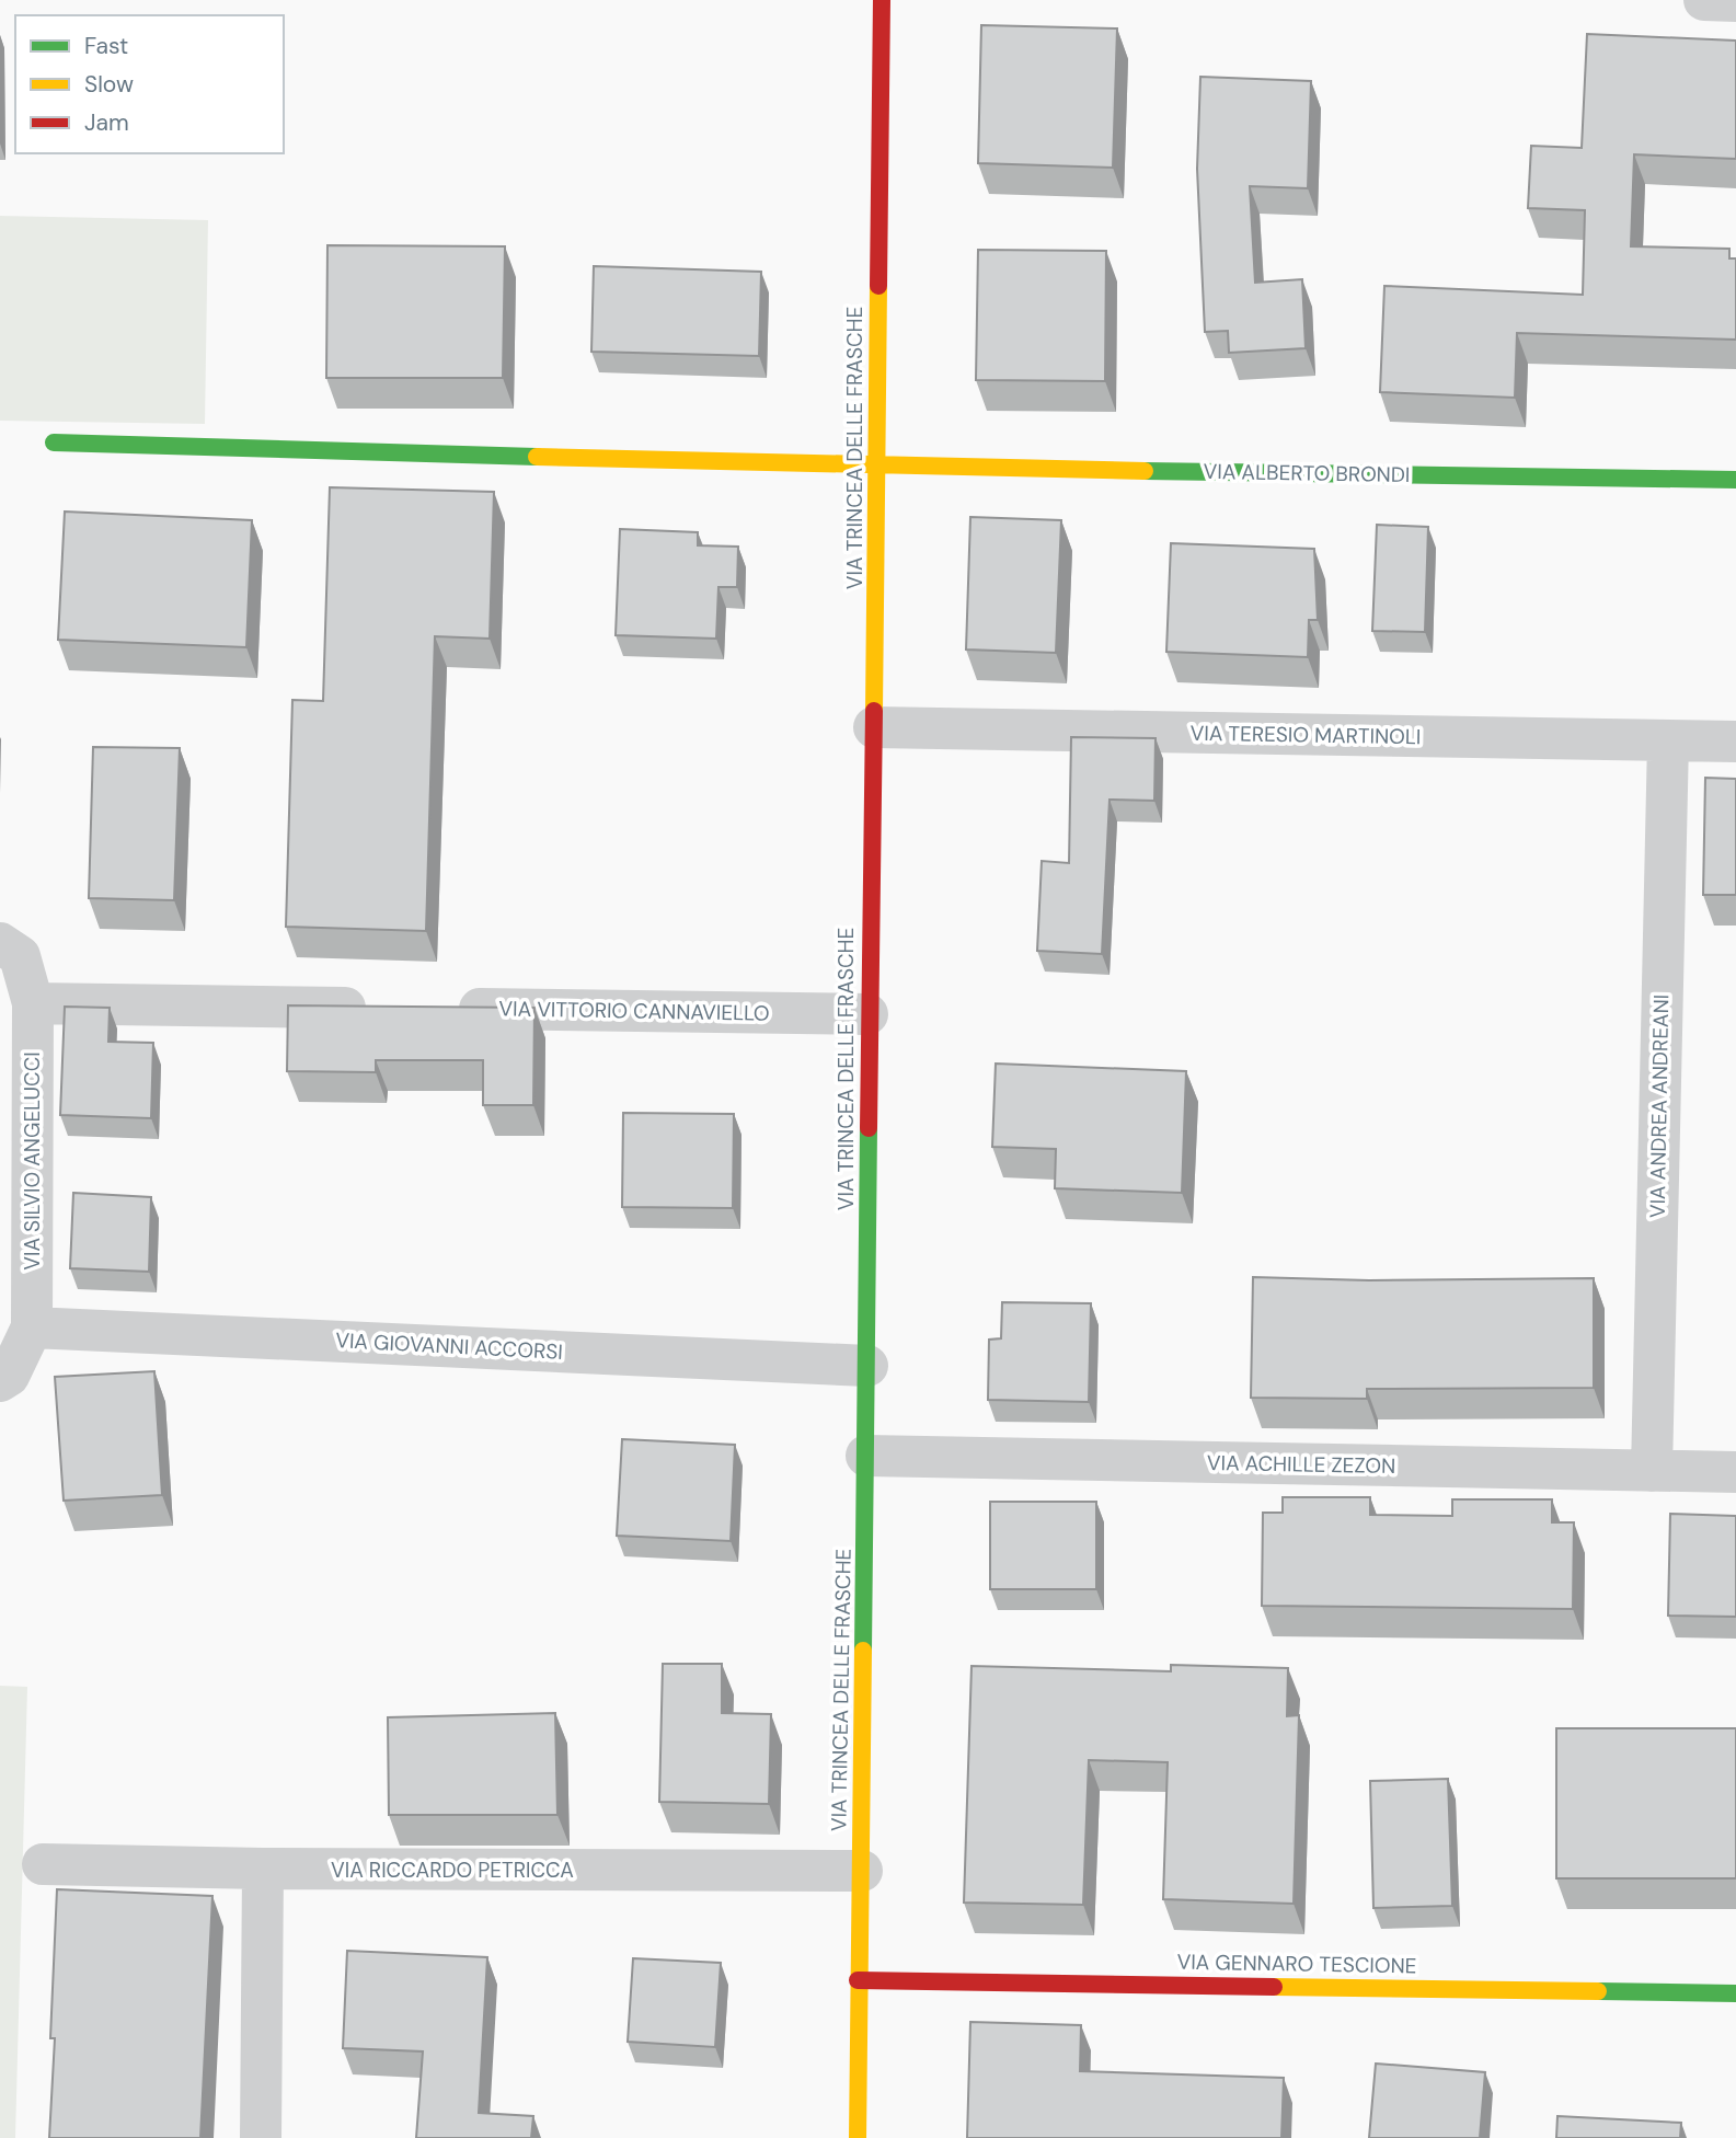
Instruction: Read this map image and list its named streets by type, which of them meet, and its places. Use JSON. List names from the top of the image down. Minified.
{"streets":{"street":["VIA TRINCEA DELLE FRASCHE","VIA ALBERTO BRONDI","VIA TERESIO MARTINOLI","VIA VITTORIO CANNAVIELLO","VIA ANDREA ANDREANI","VIA SILVIO ANGELUCCI","VIA GIOVANNI ACCORSI","VIA ACHILLE ZEZON","VIA RICCARDO PETRICCA","VIA GENNARO TESCIONE"]},"crossings":[["VIA TRINCEA DELLE FRASCHE","VIA ALBERTO BRONDI"],["VIA TRINCEA DELLE FRASCHE","VIA TERESIO MARTINOLI"],["VIA TRINCEA DELLE FRASCHE","VIA VITTORIO CANNAVIELLO"],["VIA TRINCEA DELLE FRASCHE","VIA GIOVANNI ACCORSI"],["VIA TRINCEA DELLE FRASCHE","VIA ACHILLE ZEZON"],["VIA TRINCEA DELLE FRASCHE","VIA RICCARDO PETRICCA"],["VIA TRINCEA DELLE FRASCHE","VIA GENNARO TESCIONE"],["VIA TERESIO MARTINOLI","VIA ANDREA ANDREANI"],["VIA ANDREA ANDREANI","VIA ACHILLE ZEZON"],["VIA SILVIO ANGELUCCI","VIA GIOVANNI ACCORSI"]],"legend":["Fast","Slow","Jam"]}
